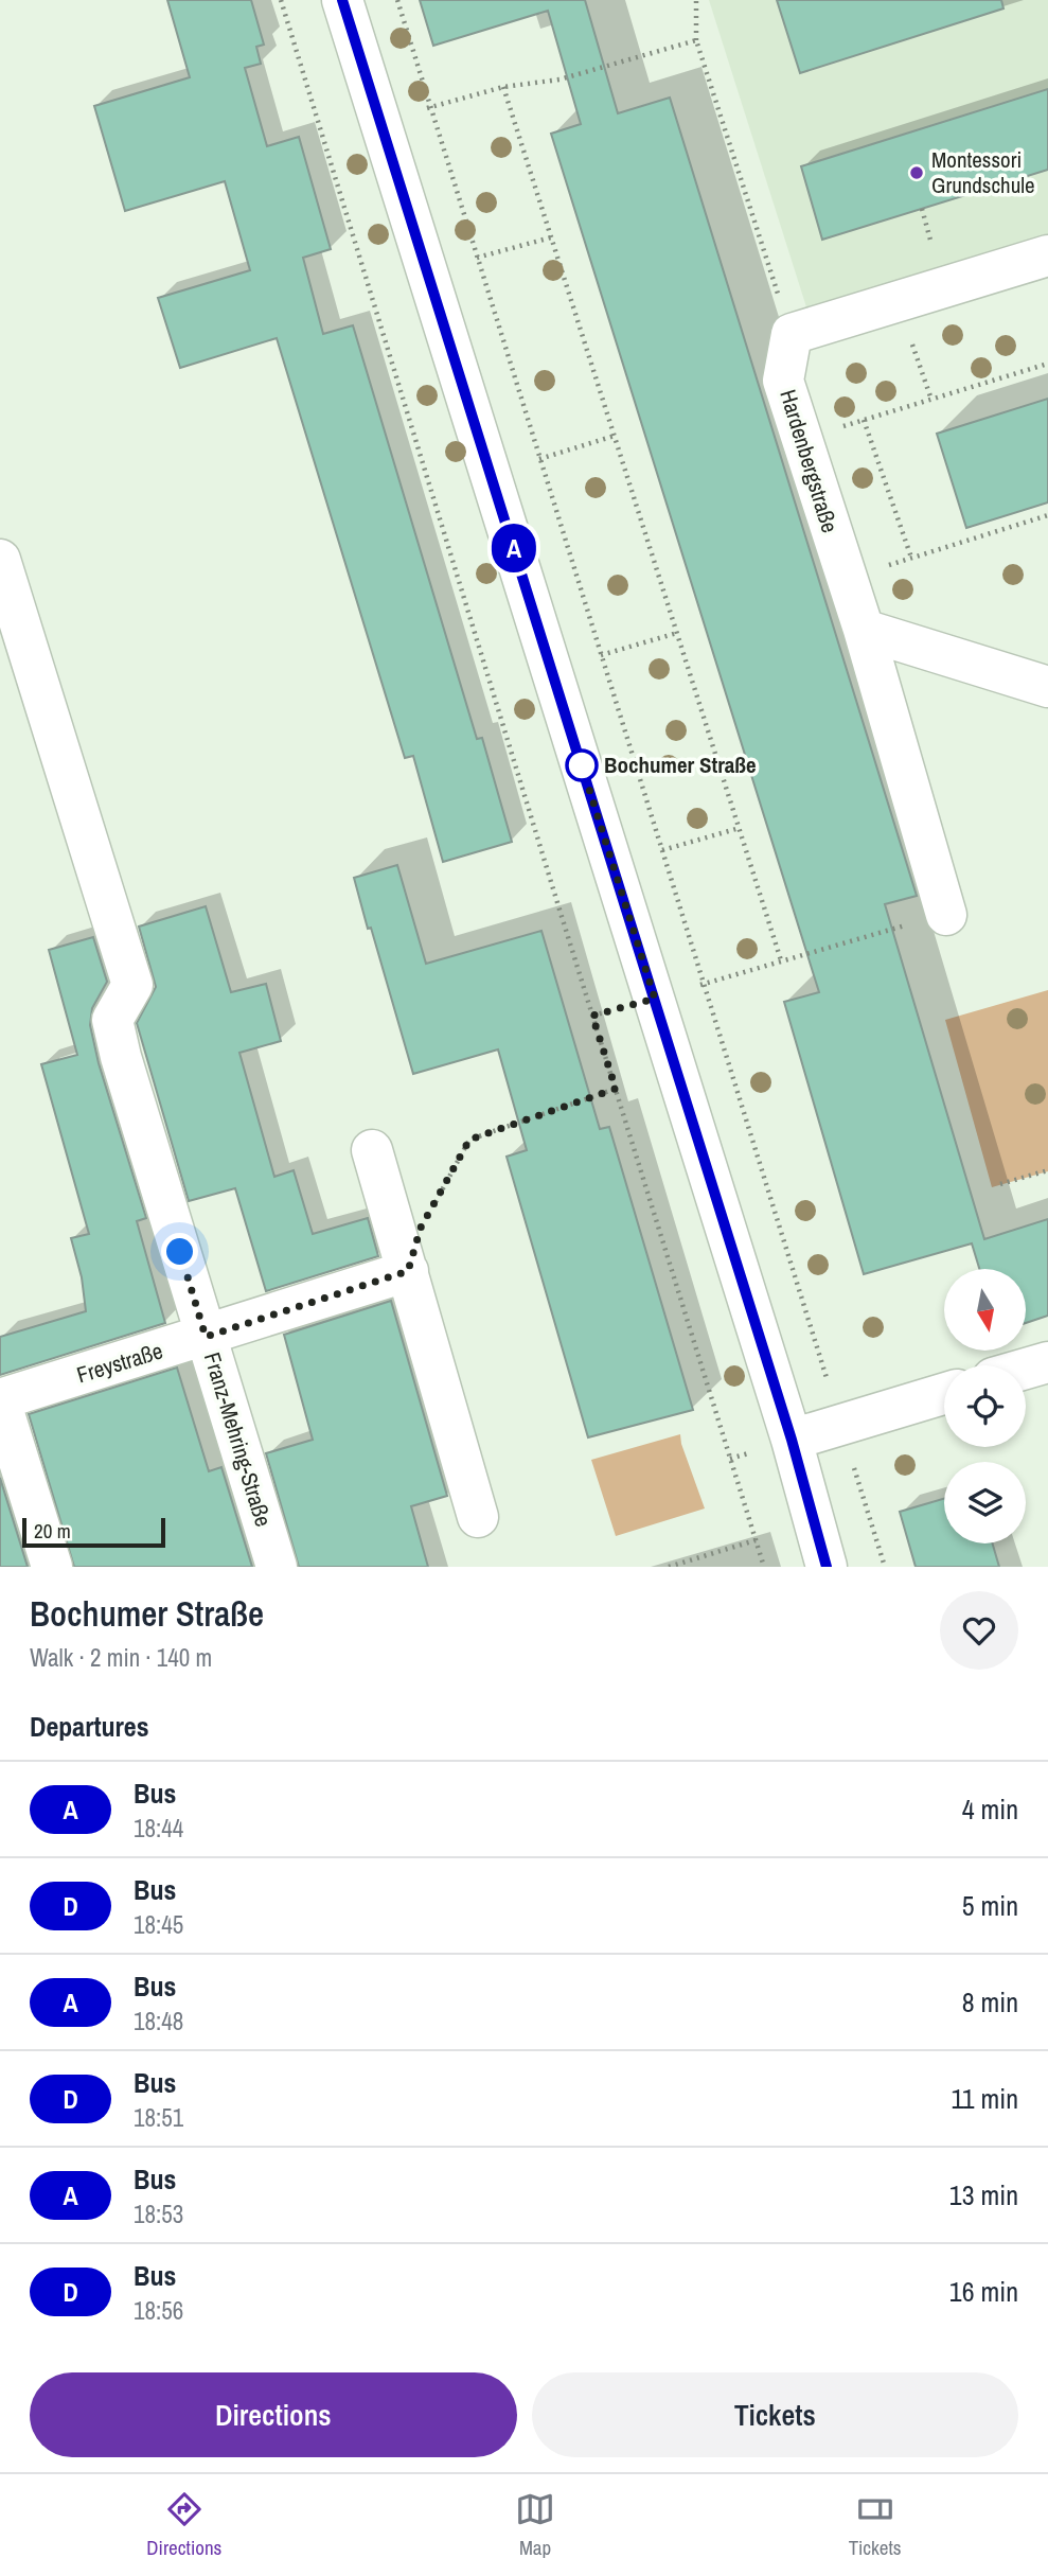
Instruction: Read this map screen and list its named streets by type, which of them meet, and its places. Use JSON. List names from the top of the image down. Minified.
{"streets":{"street":["Hardenbergstraße","Freystraße","Franz-Mehring-Straße"]},"crossings":[["Freystraße","Franz-Mehring-Straße"]],"places":["Montessori Grundschule","Bochumer Straße"],"lines":["bus line A"],"scale_bar":"20 m","north":"bottom","page":{"on_map":"A","scale":"20 m","heading":[["Bochumer Straße","Walk · 2 min · 140 m"],"Departures"],"list":[{"mark":"A","name":"Bus","note":"18:44","value":"4 min"},{"mark":"D","name":"Bus","note":"18:45","value":"5 min"},{"mark":"A","name":"Bus","note":"18:48","value":"8 min"},{"mark":"D","name":"Bus","note":"18:51","value":"11 min"},{"mark":"A","name":"Bus","note":"18:53","value":"13 min"},{"mark":"D","name":"Bus","note":"18:56","value":"16 min"}],"buttons":["Directions","Tickets"],"tabs":["Directions","Map","Tickets"]}}
